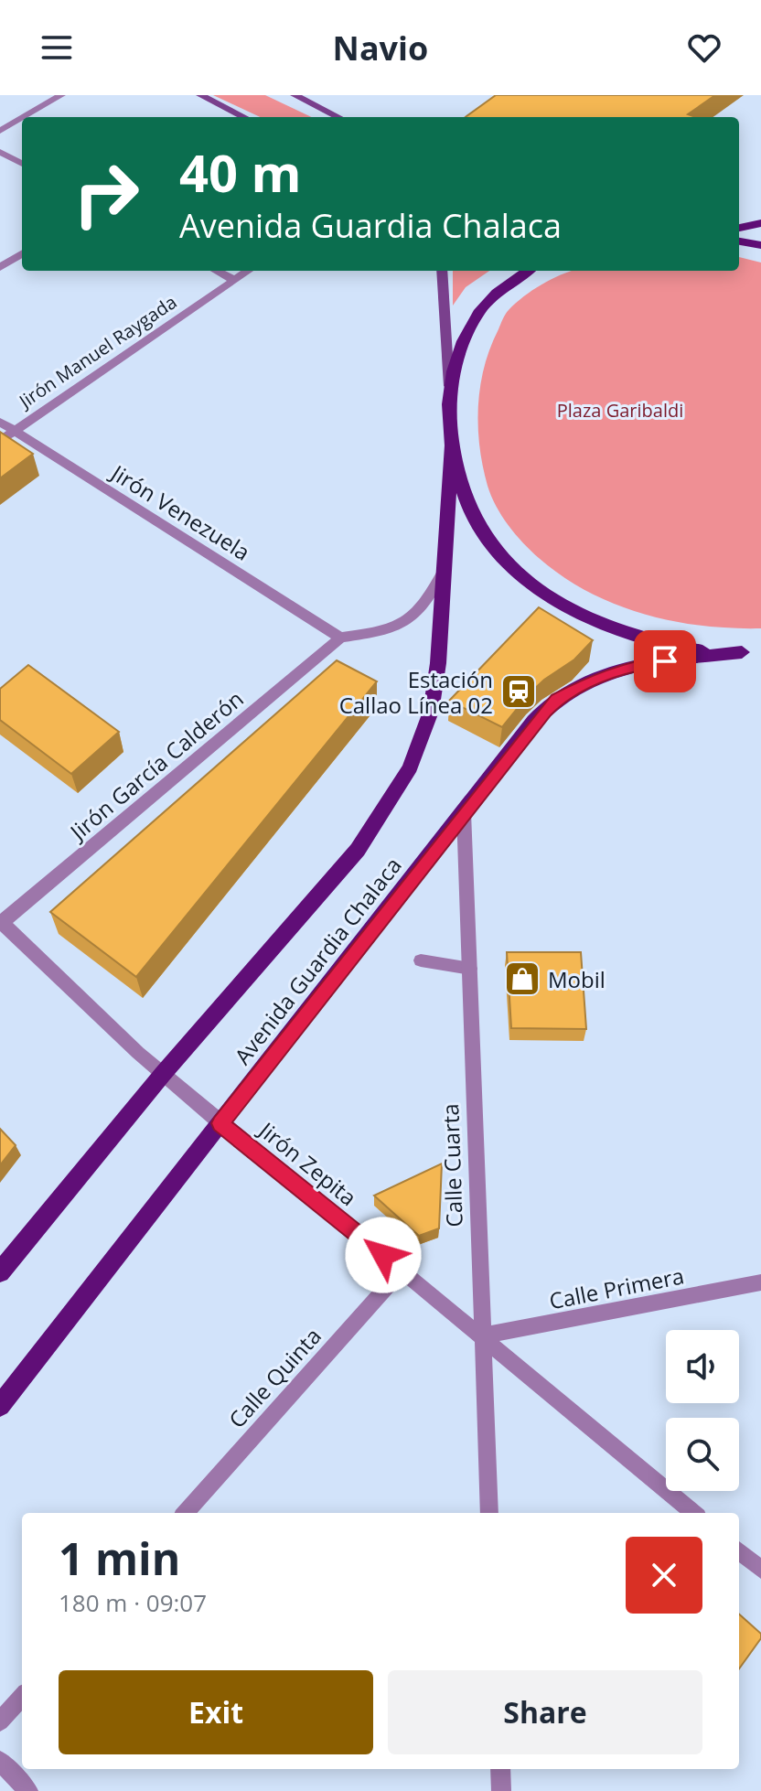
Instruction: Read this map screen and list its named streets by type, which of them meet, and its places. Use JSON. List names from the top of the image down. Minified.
{"streets":{"main road":["Avenida Guardia Chalaca"],"street":["Jirón Manuel Raygada","Jirón Venezuela","Jirón García Calderón","Jirón Zepita","Calle Cuarta","Calle Primera","Calle Quinta"]},"crossings":[["Jirón Manuel Raygada","Jirón Venezuela"],["Jirón Venezuela","Jirón García Calderón"],["Jirón García Calderón","Jirón Zepita"],["Avenida Guardia Chalaca","Jirón Zepita"],["Avenida Guardia Chalaca","Calle Cuarta"],["Jirón Zepita","Calle Cuarta"],["Jirón Zepita","Calle Primera"],["Jirón Zepita","Calle Quinta"],["Calle Cuarta","Calle Primera"]],"parks":["Plaza Garibaldi"],"places":{"station":["Estación Callao Línea 02"],"shop":["Mobil"]},"page":{"header":"Navio","turn":["40 m","Avenida Guardia Chalaca"],"heading":["1 min","180 m · 09:07"],"buttons":["Exit","Share"]}}
